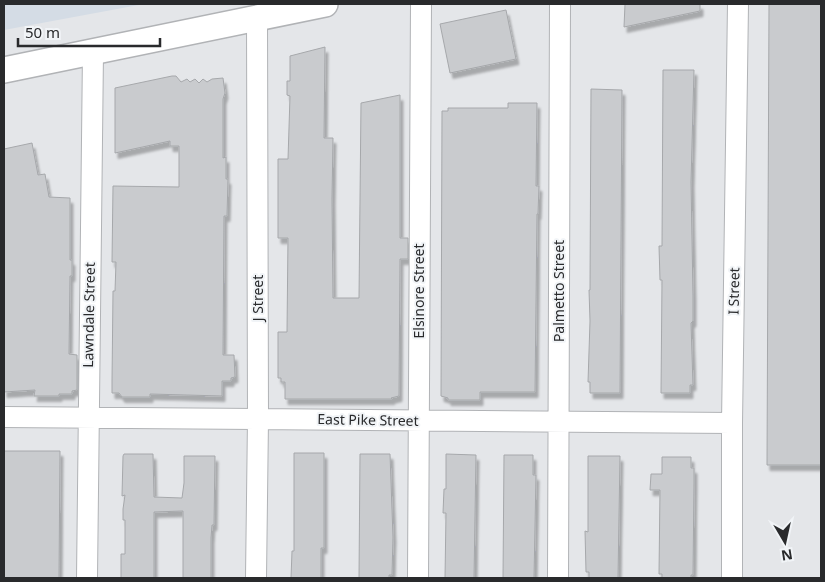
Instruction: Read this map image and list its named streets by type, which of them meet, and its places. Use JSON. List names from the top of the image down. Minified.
{"streets":{"street":["Elsinore Street","Palmetto Street","I Street","J Street","Lawndale Street","East Pike Street"]},"crossings":[["Elsinore Street","East Pike Street"],["Palmetto Street","East Pike Street"],["I Street","East Pike Street"],["J Street","East Pike Street"],["Lawndale Street","East Pike Street"]],"scale_bar":"50 m","north":"bottom"}
